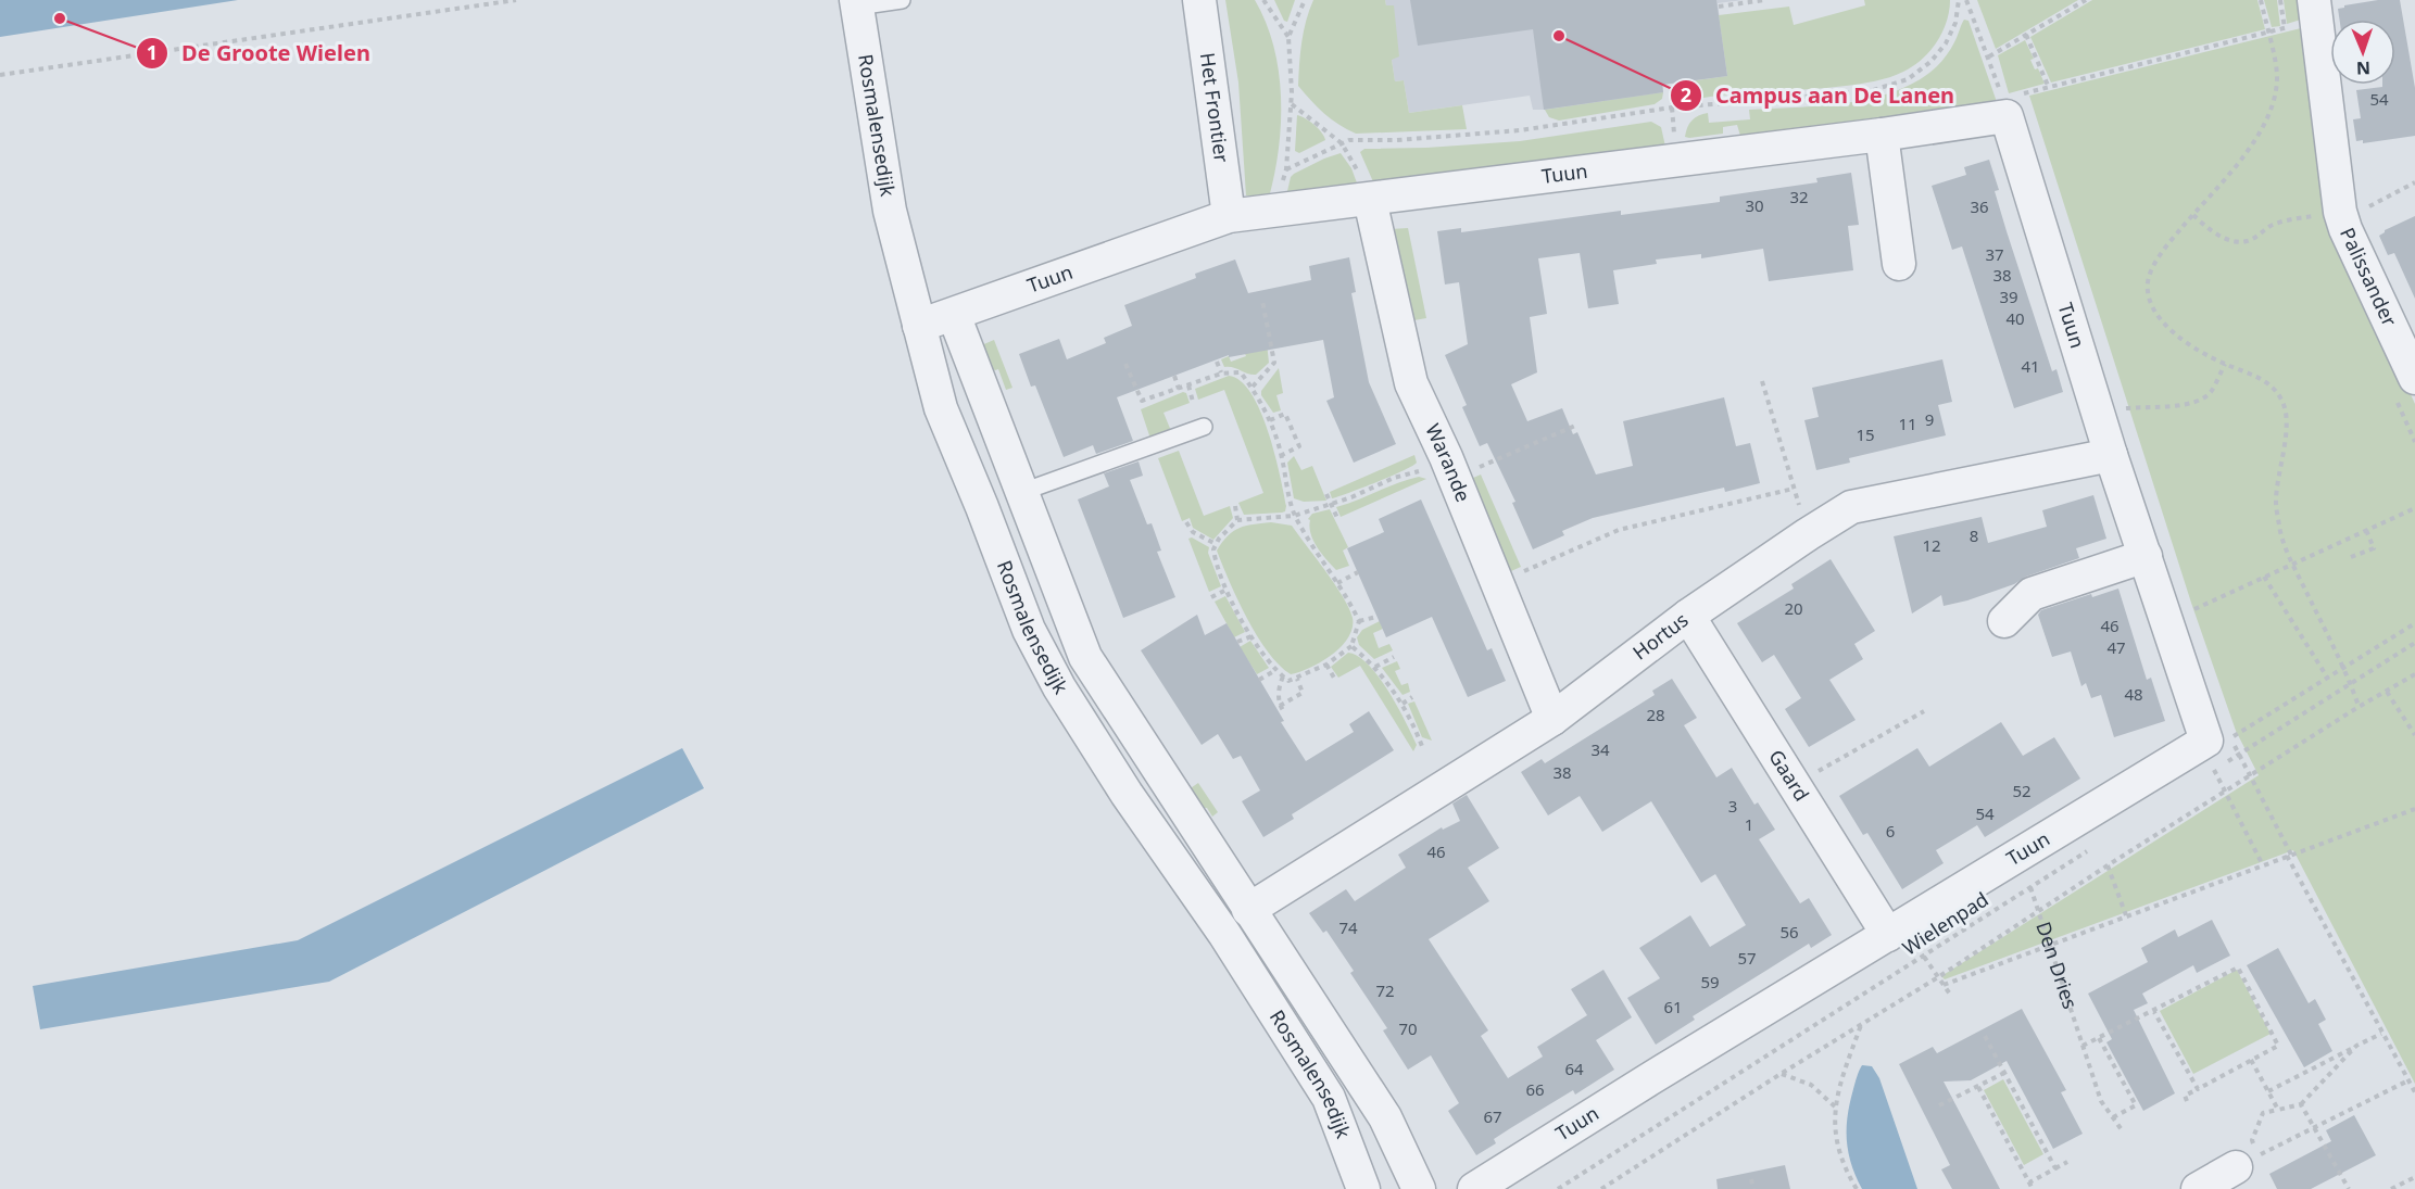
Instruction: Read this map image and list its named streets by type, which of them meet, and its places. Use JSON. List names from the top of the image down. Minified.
{"streets":{"street":["Het Frontier","Rosmalensedijk","Tuun","Palissander","Warande","Hortus","Gaard"],"path":["Wielenpad","Den Dries"]},"crossings":[["Het Frontier","Tuun"],["Rosmalensedijk","Tuun"],["Tuun","Warande"],["Tuun","Hortus"],["Tuun","Gaard"],["Warande","Hortus"],["Hortus","Gaard"],["Wielenpad","Den Dries"]],"places":["De Groote Wielen","Campus aan De Lanen"],"house_numbers":["54","32","30","36","37","38","39","40","41","9","11","15","8","12","20","46","47","48","28","34","38","52","3","54","1","6","46","74","56","57","59","72","61","70","64","66","67"],"north":"bottom"}
